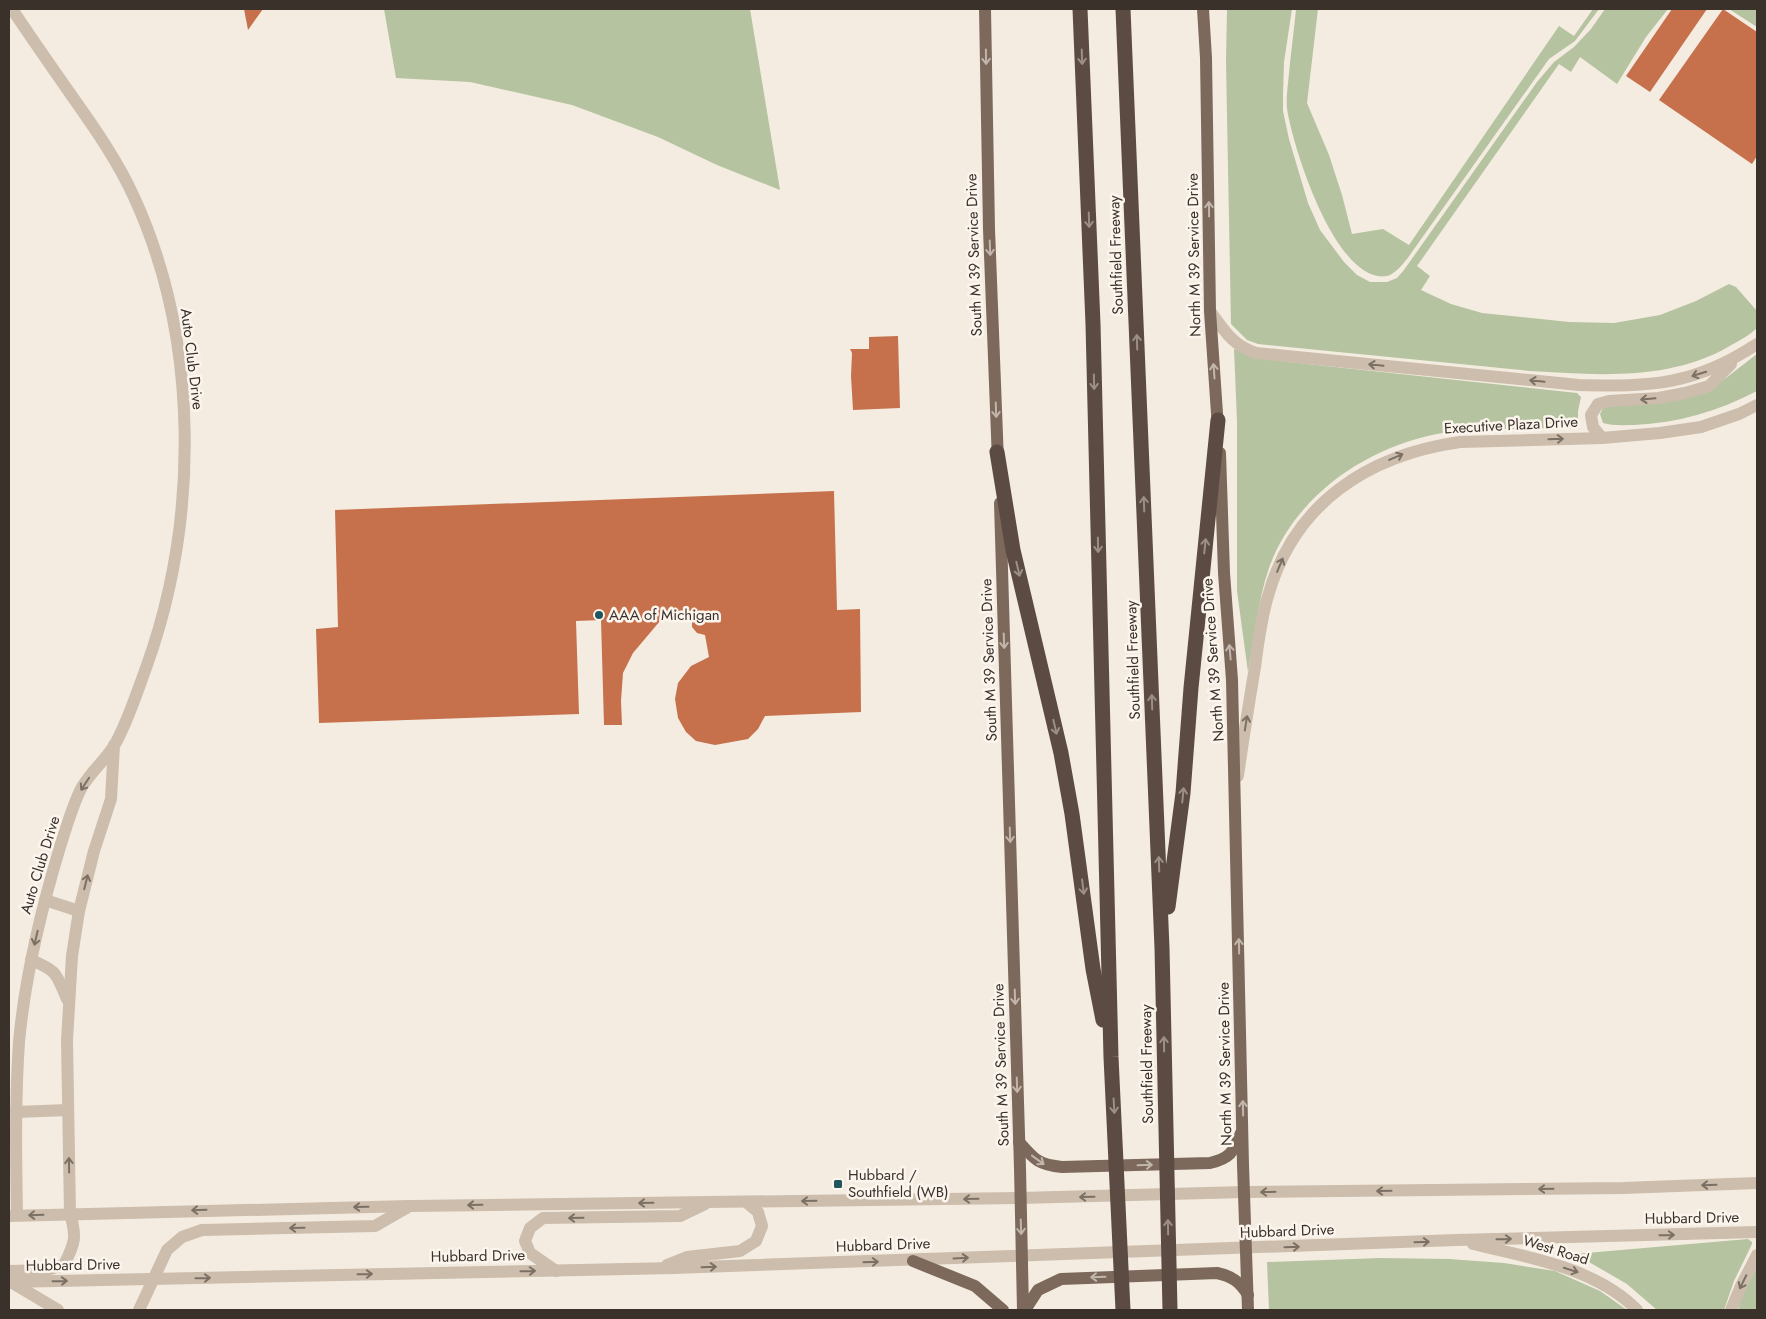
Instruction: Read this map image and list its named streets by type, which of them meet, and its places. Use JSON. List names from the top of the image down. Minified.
{"streets":{"highway":["Southfield Freeway"],"main road":["South M 39 Service Drive","North M 39 Service Drive"],"street":["Auto Club Drive","Executive Plaza Drive","Hubbard Drive","West Road"]},"crossings":[["South M 39 Service Drive","Hubbard Drive"],["North M 39 Service Drive","Executive Plaza Drive"],["North M 39 Service Drive","Hubbard Drive"],["Auto Club Drive","Hubbard Drive"],["Hubbard Drive","West Road"]],"one_way":["South M 39 Service Drive","North M 39 Service Drive","West Road"],"places":{"other":["AAA of Michigan"],"transit":["Hubbard / Southfield (WB)"]}}
